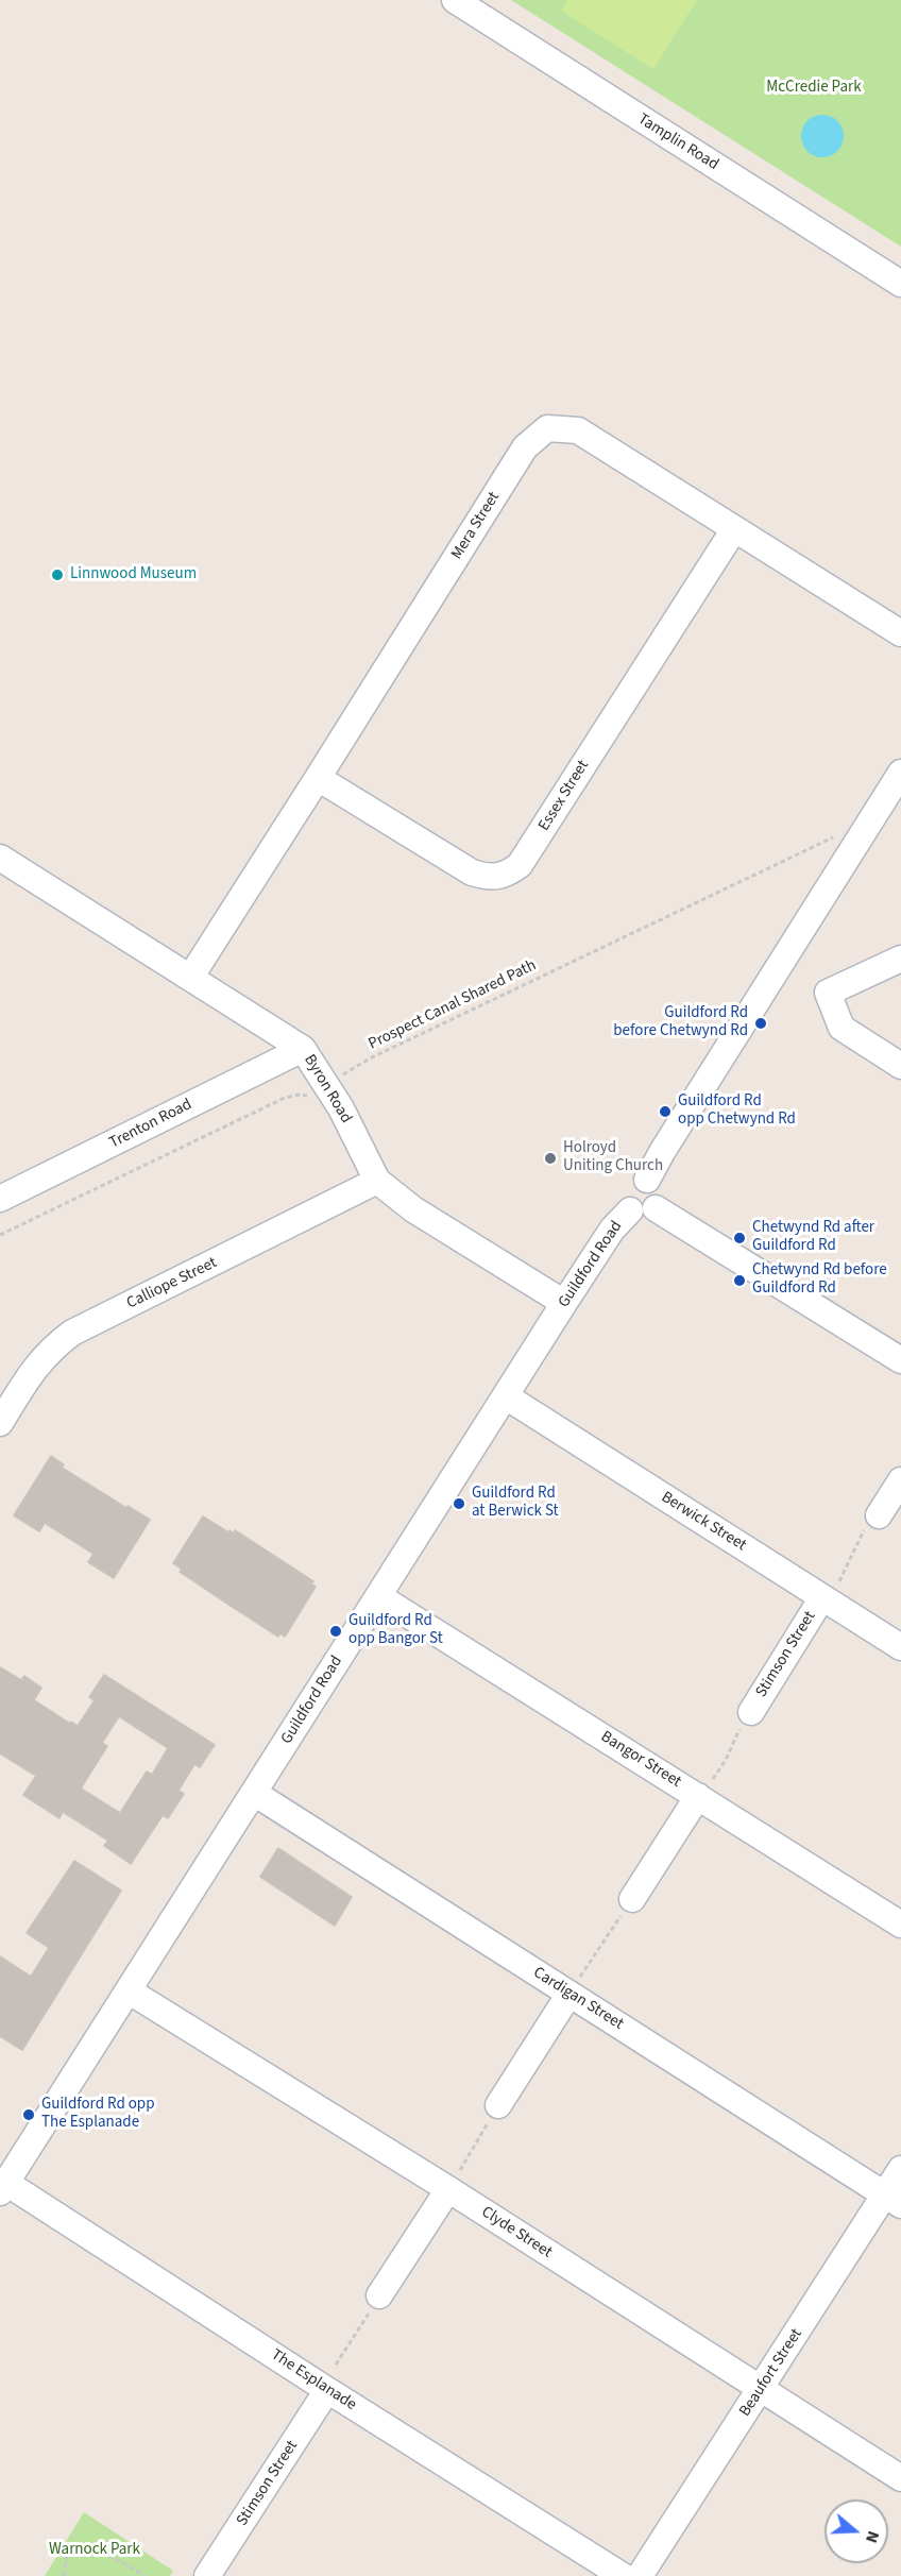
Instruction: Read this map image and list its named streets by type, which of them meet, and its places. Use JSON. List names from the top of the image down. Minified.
{"streets":{"street":["Tamplin Road","Mera Street","Essex Street","Byron Road","Trenton Road","Guildford Road","Calliope Street","Berwick Street","Stimson Street","Bangor Street","Cardigan Street","Clyde Street","Beaufort Street","The Esplanade"],"path":["Prospect Canal Shared Path"]},"crossings":[["Mera Street","Essex Street"],["Mera Street","Byron Road"],["Prospect Canal Shared Path","Byron Road"],["Byron Road","Trenton Road"],["Byron Road","Guildford Road"],["Byron Road","Calliope Street"],["Guildford Road","Berwick Street"],["Guildford Road","Bangor Street"],["Guildford Road","Cardigan Street"],["Guildford Road","Clyde Street"],["Guildford Road","The Esplanade"],["Berwick Street","Stimson Street"],["Stimson Street","The Esplanade"],["Cardigan Street","Beaufort Street"],["Clyde Street","Beaufort Street"]],"parks":["McCredie Park","Warnock Park"],"places":["Linnwood Museum","Guildford Rd before Chetwynd Rd","Guildford Rd opp Chetwynd Rd","Holroyd Uniting Church","Chetwynd Rd after Guildford Rd","Chetwynd Rd before Guildford Rd","Guildford Rd at Berwick St","Guildford Rd opp Bangor St","Guildford Rd opp The Esplanade"],"north":"right"}
